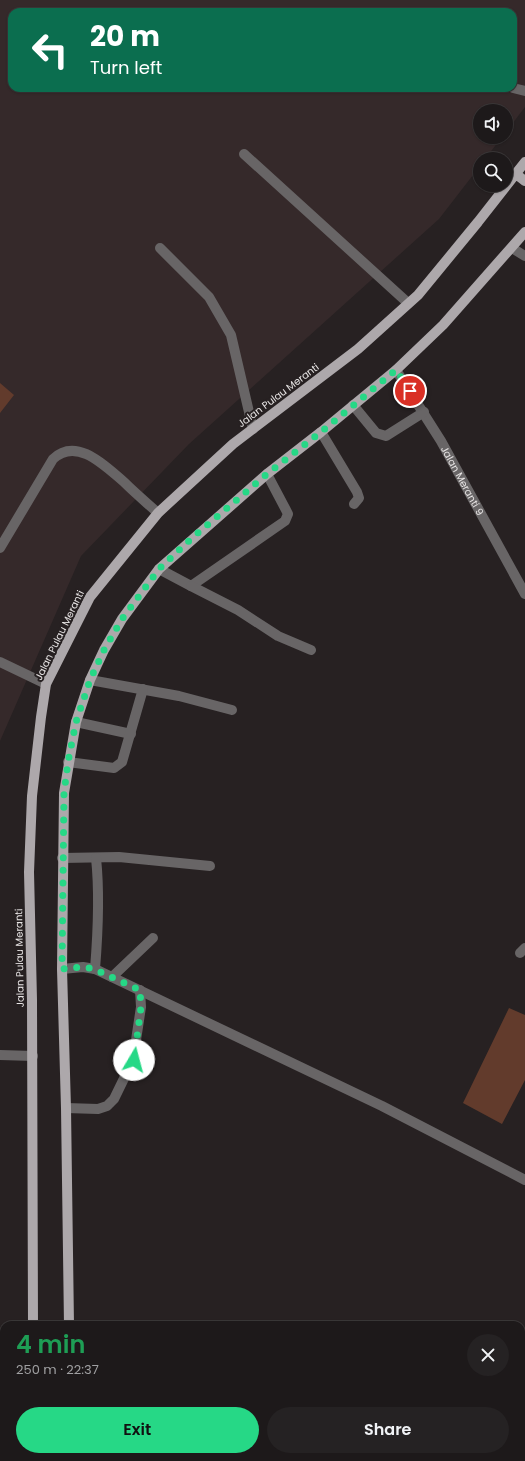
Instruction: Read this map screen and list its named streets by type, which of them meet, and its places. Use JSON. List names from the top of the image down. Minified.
{"streets":{"main road":["Jalan Pulau Meranti"],"street":["Jalan Meranti 9"]},"page":{"turn":["20 m","Turn left"],"heading":["4 min","250 m · 22:37"],"buttons":["Exit","Share"]}}
